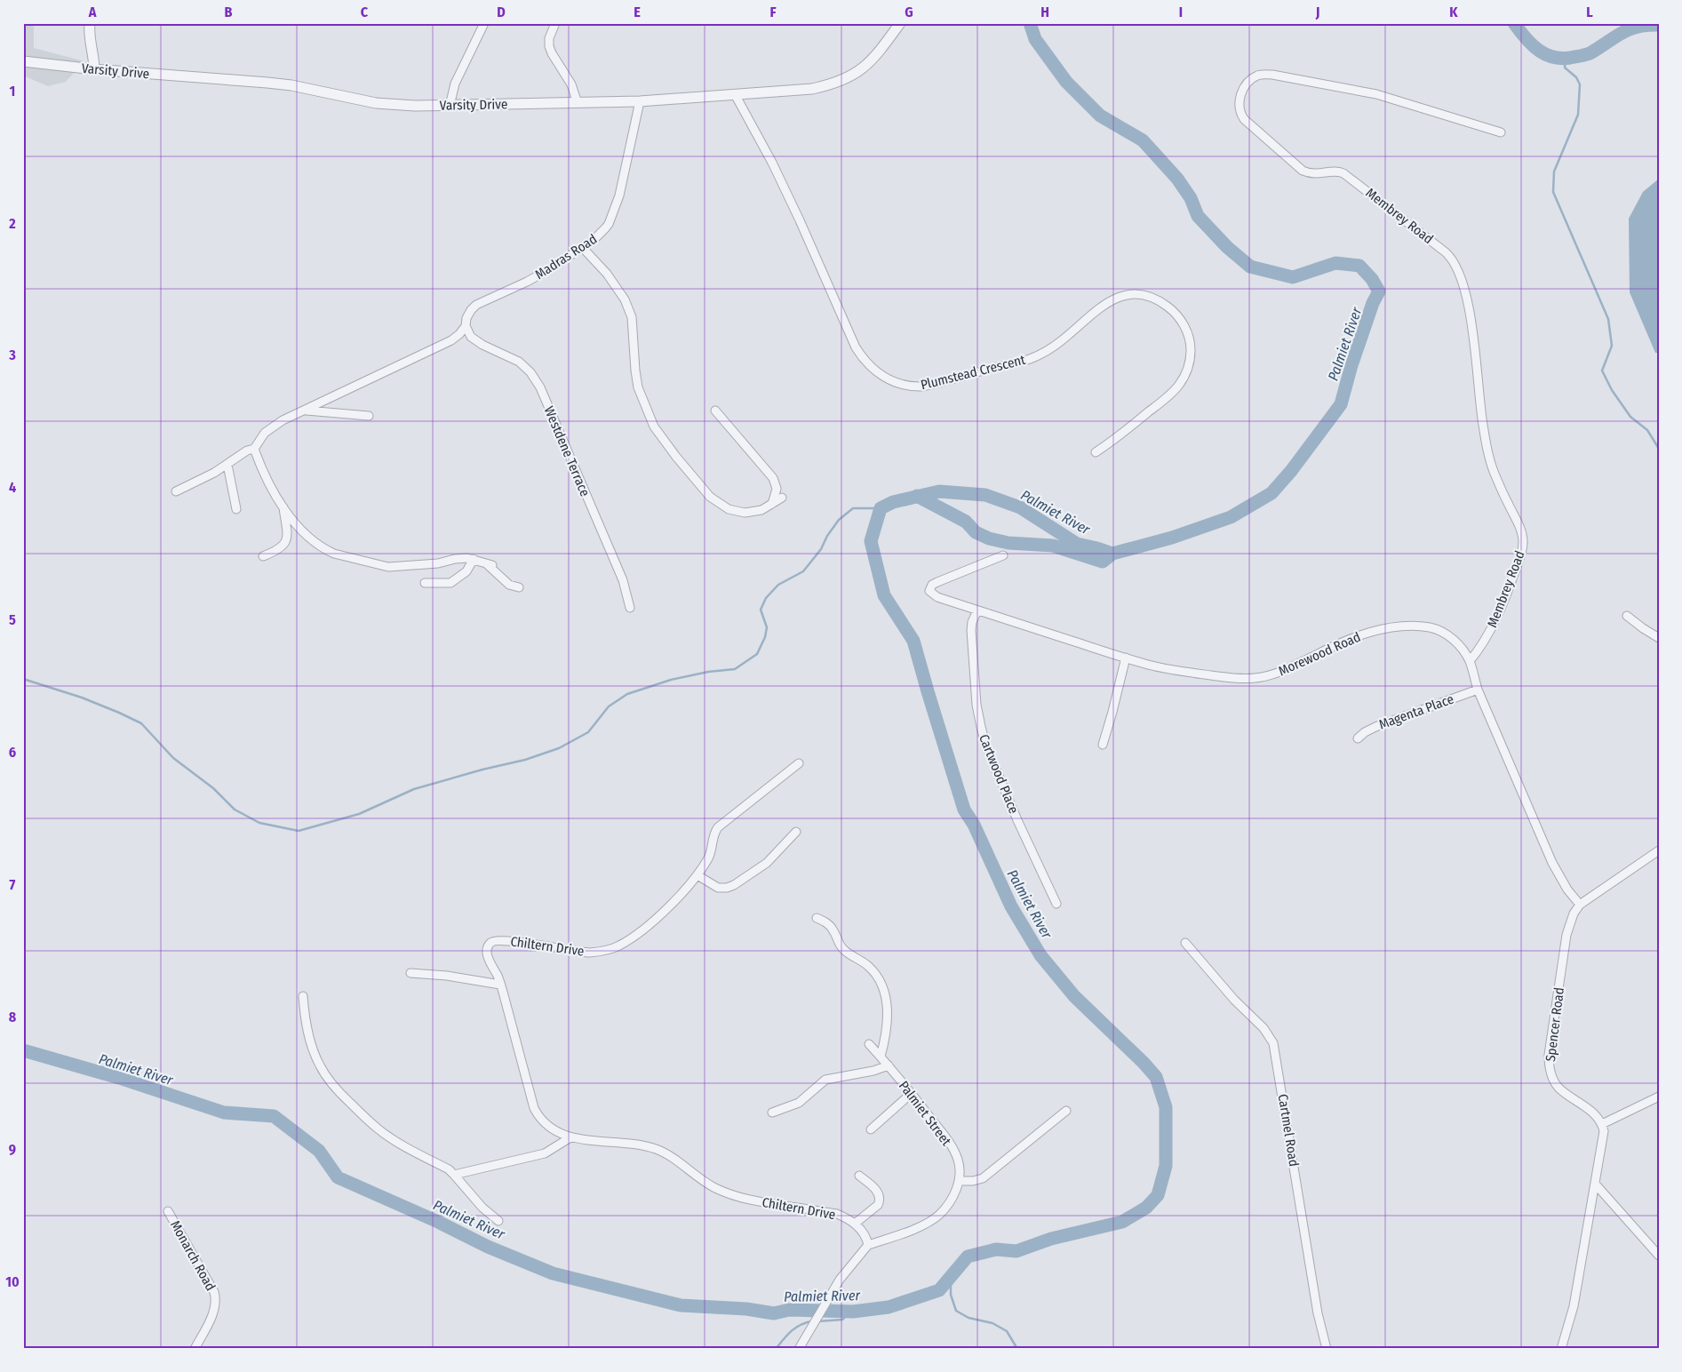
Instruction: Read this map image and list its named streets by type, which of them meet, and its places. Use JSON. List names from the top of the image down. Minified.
{"streets":{"street":["Varsity Drive","Membrey Road","Madras Road","Plumstead Crescent","Westdene Terrace","Morewood Road","Magenta Place","Cartwood Place","Chiltern Drive","Spencer Road","Palmiet Street","Cartmel Road","Monarch Road"]},"crossings":[["Varsity Drive","Madras Road"],["Varsity Drive","Plumstead Crescent"],["Membrey Road","Morewood Road"],["Madras Road","Westdene Terrace"],["Morewood Road","Magenta Place"],["Morewood Road","Cartwood Place"],["Morewood Road","Spencer Road"],["Chiltern Drive","Palmiet Street"]],"water":["Palmiet River"],"grid":{"columns":["A","B","C","D","E","F","G","H","I","J","K","L"],"rows":["1","2","3","4","5","6","7","8","9","10"]}}
